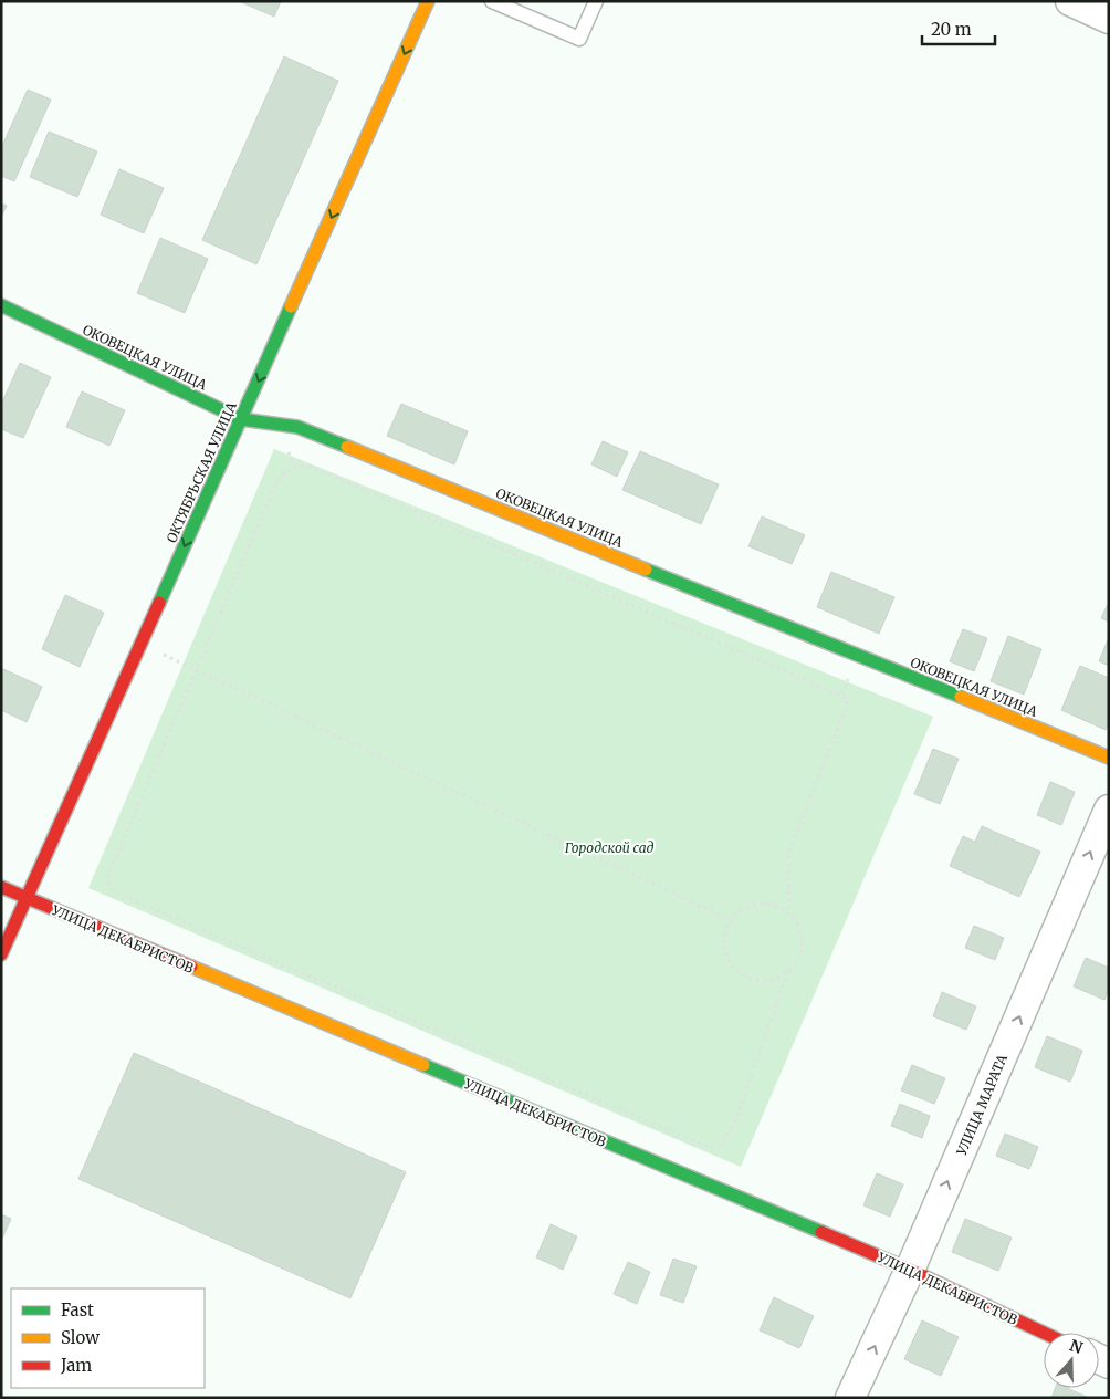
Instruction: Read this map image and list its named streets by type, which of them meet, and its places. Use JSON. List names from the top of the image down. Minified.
{"streets":{"street":["ОКОВЕЦКАЯ УЛИЦА","ОКТЯБРЬСКАЯ УЛИЦА","УЛИЦА ДЕКАБРИСТОВ","УЛИЦА МАРАТА"]},"crossings":[["ОКОВЕЦКАЯ УЛИЦА","ОКТЯБРЬСКАЯ УЛИЦА"],["ОКТЯБРЬСКАЯ УЛИЦА","УЛИЦА ДЕКАБРИСТОВ"],["УЛИЦА ДЕКАБРИСТОВ","УЛИЦА МАРАТА"]],"one_way":["ОКТЯБРЬСКАЯ УЛИЦА","УЛИЦА МАРАТА"],"parks":["Городской сад"],"legend":["Fast","Slow","Jam"],"scale_bar":"20 m","north":"top"}
